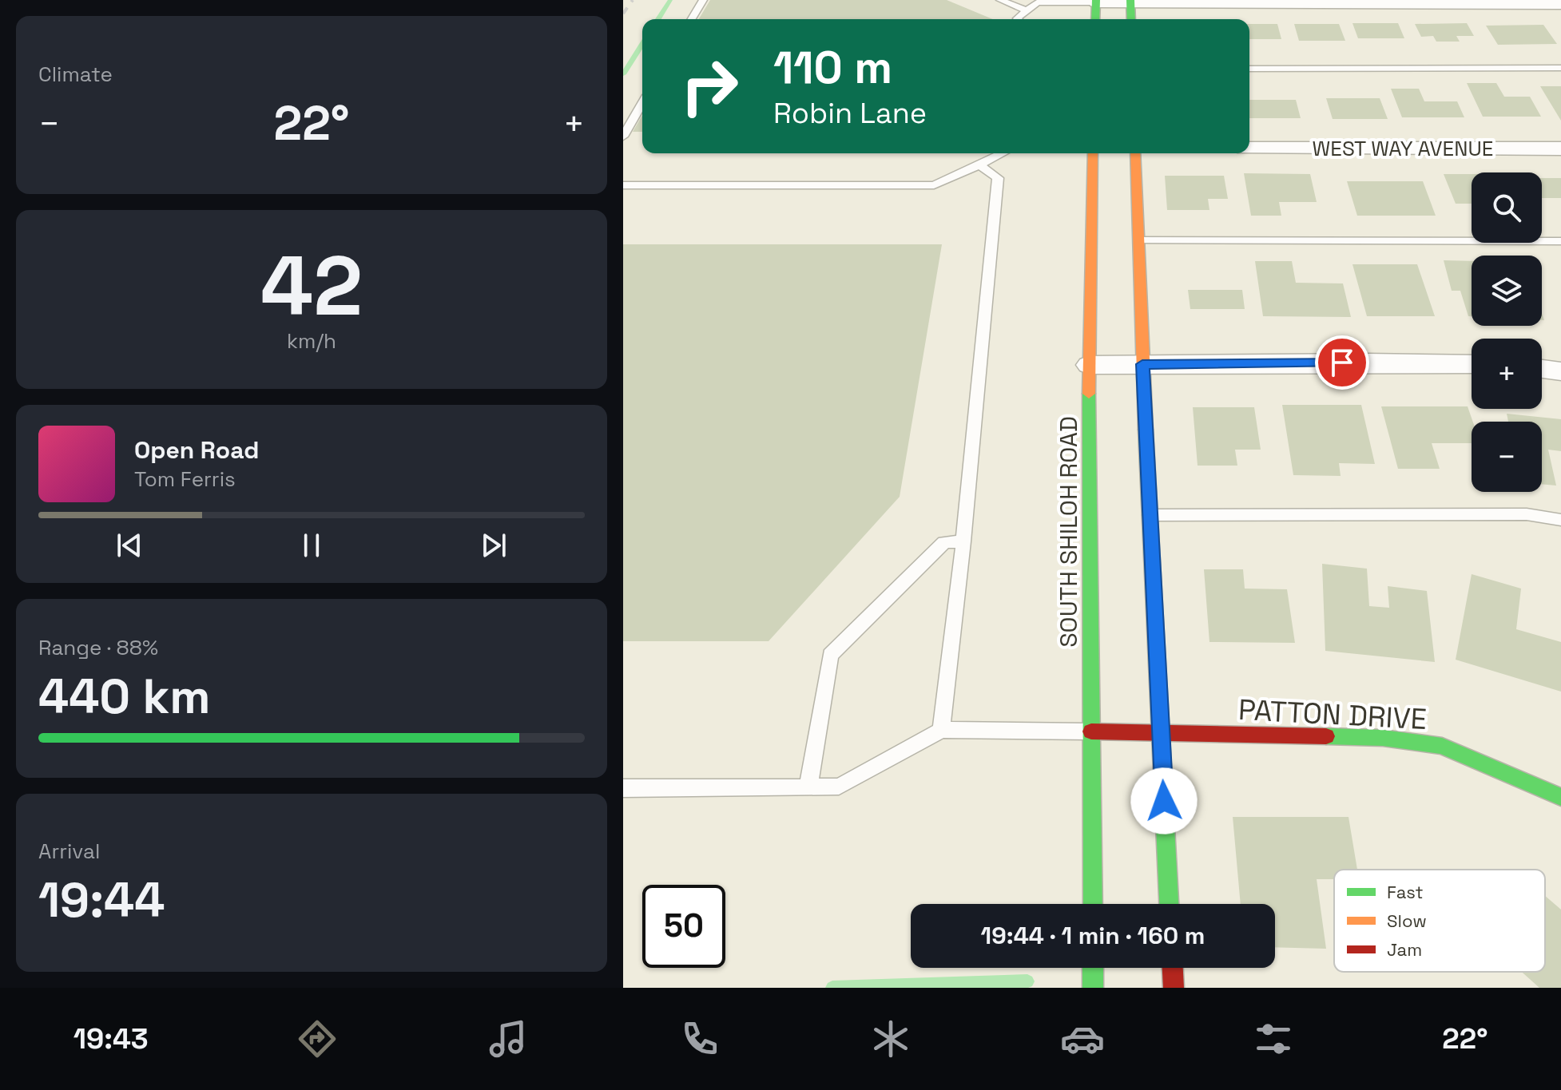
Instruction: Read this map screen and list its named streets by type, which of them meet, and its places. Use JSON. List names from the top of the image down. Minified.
{"streets":{"main road":["SOUTH SHILOH ROAD","PATTON DRIVE"],"street":["WEST WAY AVENUE"]},"crossings":[["SOUTH SHILOH ROAD","PATTON DRIVE"]],"legend":["Fast","Slow","Jam"],"page":{"tile":["Climate",["42","km/h"],["Range · 88%","440 km"],["Arrival","19:44"]],"turn":["110 m","Robin Lane"],"heat":["−","22°","+"],"map_buttons":["+","−"],"song":["Open Road","Tom Ferris"],"limit":"50","trip":"19:44 · 1 min · 160 m","tabs":["19:43","22°"]}}
